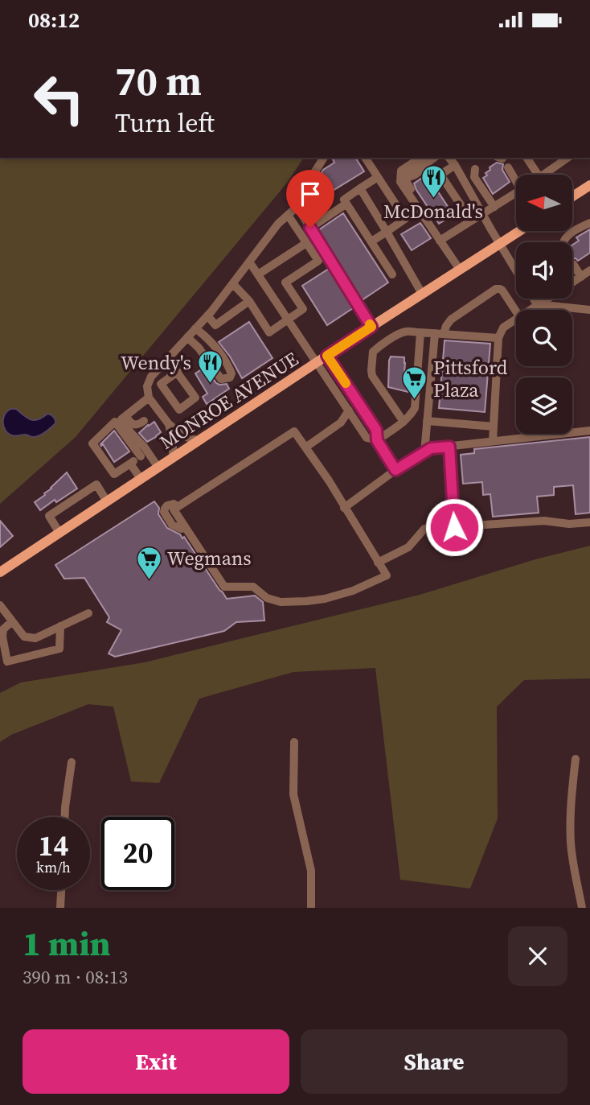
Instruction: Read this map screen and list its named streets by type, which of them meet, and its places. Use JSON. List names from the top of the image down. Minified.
{"streets":{"main road":["MONROE AVENUE"]},"places":{"restaurant":["McDonald's","Wendy's"],"supermarket":["Pittsford Plaza","Wegmans"]},"north":"left","page":{"status":"08:12","turn":["70 m","Turn left"],"speed":"14 km/h","limit":"20","heading":["1 min","390 m · 08:13"],"buttons":["Exit","Share"]}}
